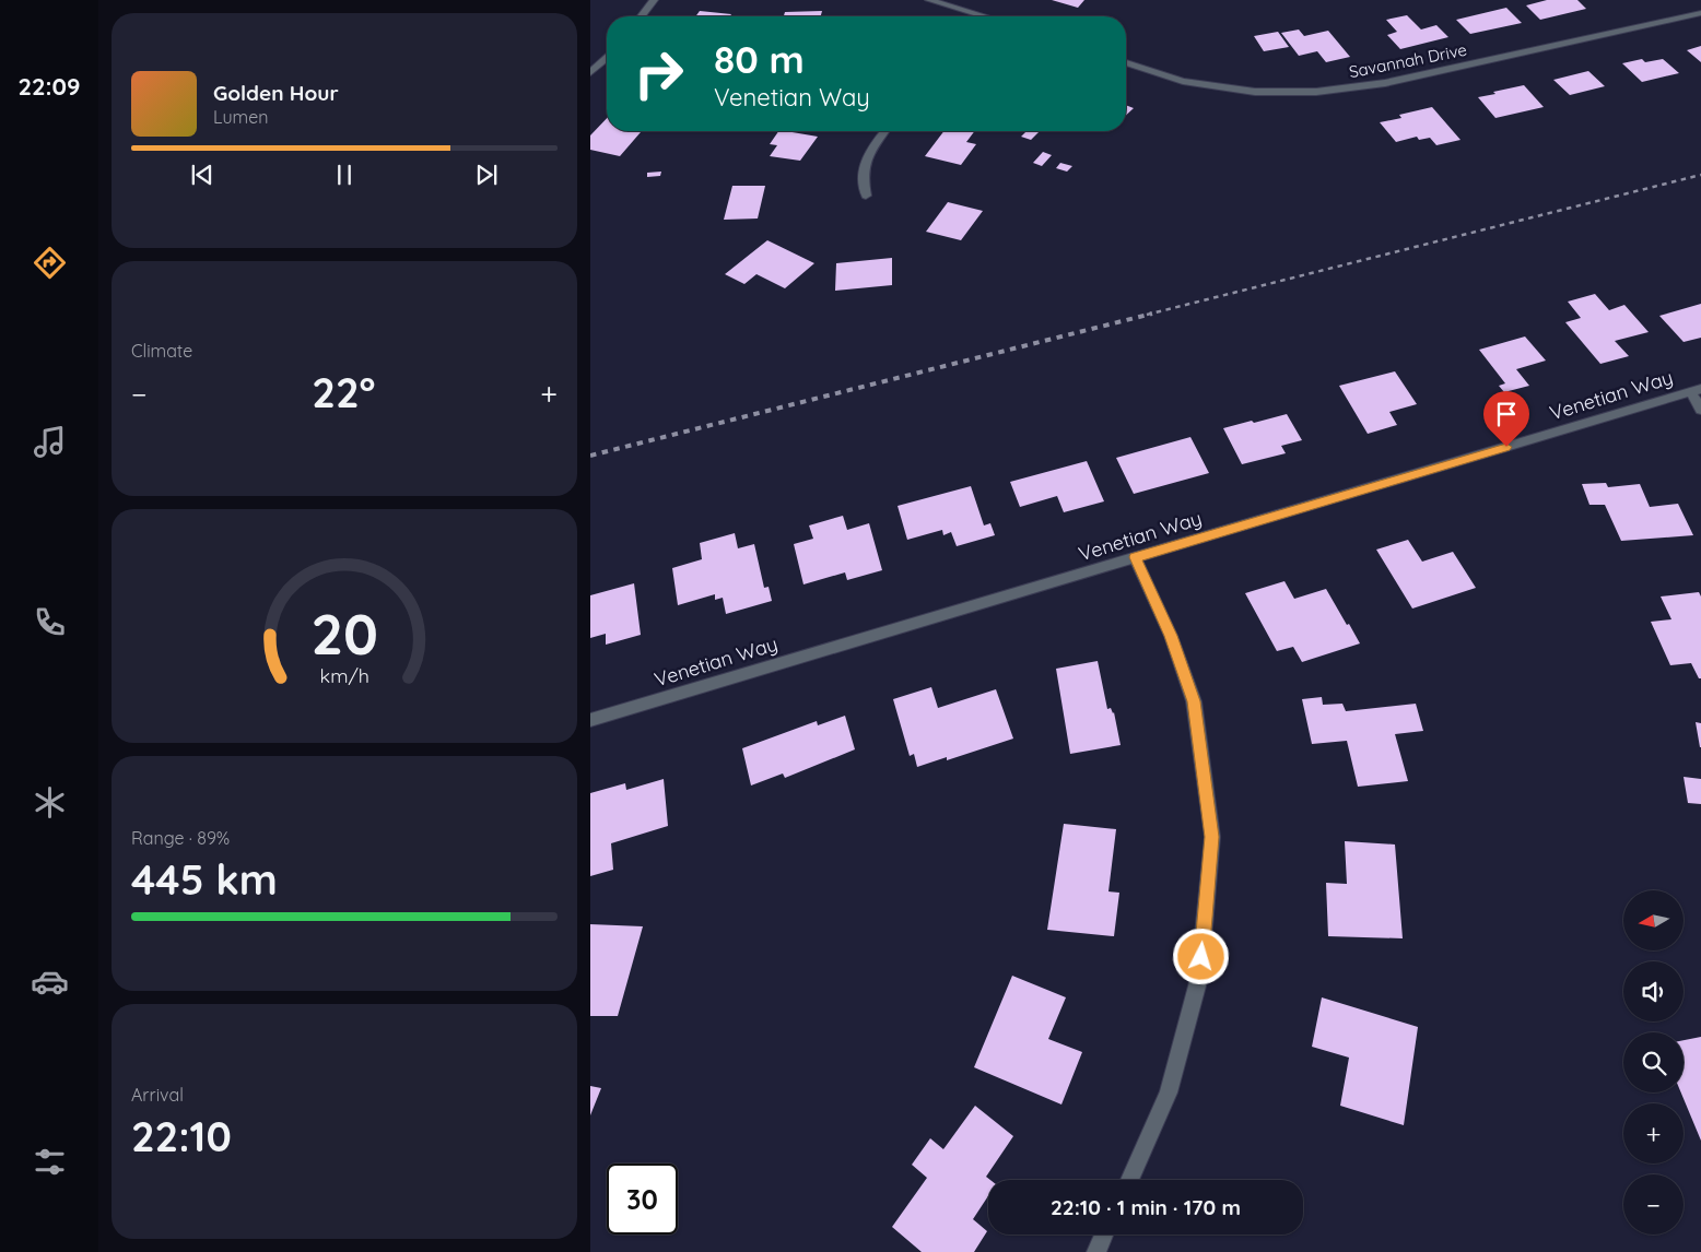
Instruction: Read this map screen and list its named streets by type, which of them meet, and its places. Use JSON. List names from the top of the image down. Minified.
{"streets":{"street":["Savannah Drive","Venetian Way"]},"north":"left","page":{"tabs":"22:09","turn":["80 m","Venetian Way"],"song":["Golden Hour","Lumen"],"tile":["Climate",["Range · 89%","445 km"],["Arrival","22:10"]],"heat":["−","22°","+"],"map_buttons":["+","−"],"limit":"30","trip":"22:10 · 1 min · 170 m","gauge":["20","km/h"]}}
